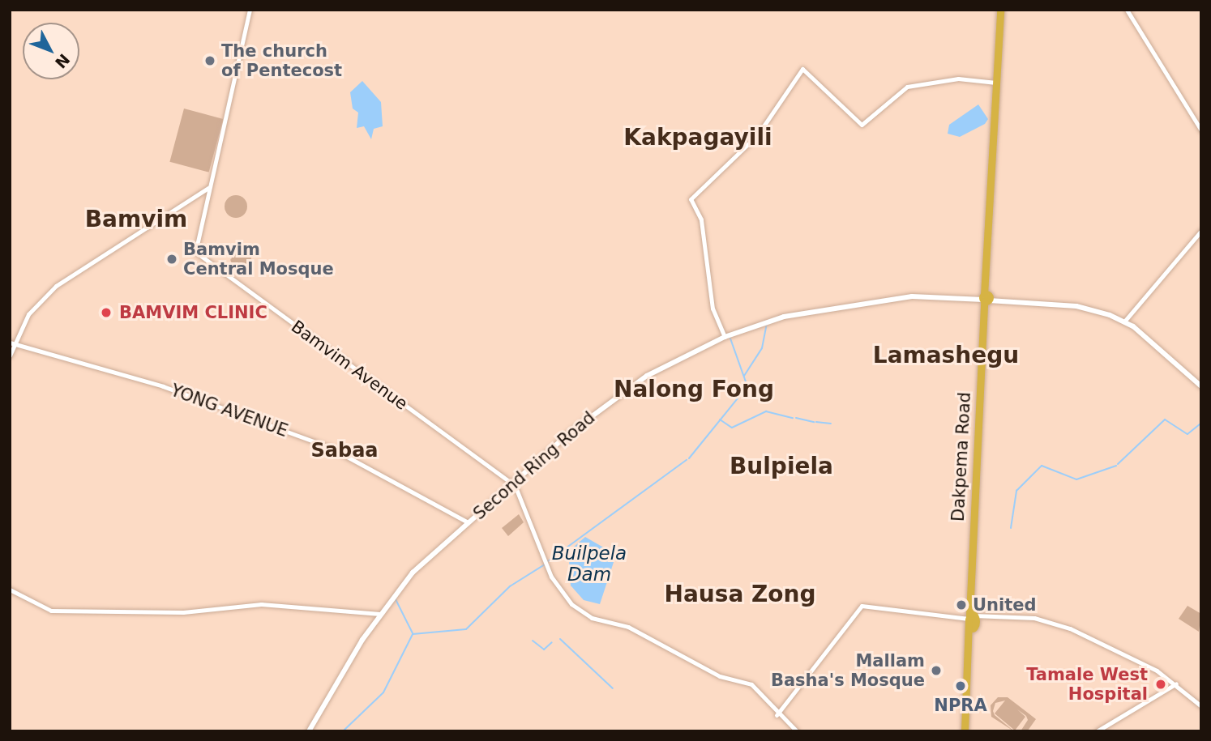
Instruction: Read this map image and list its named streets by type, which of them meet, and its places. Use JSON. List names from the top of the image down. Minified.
{"streets":{"highway":["Dakpema Road"],"main road":["Second Ring Road"],"street":["Bamvim Avenue","YONG AVENUE"]},"crossings":[["Bamvim Avenue","Second Ring Road"],["YONG AVENUE","Second Ring Road"],["Dakpema Road","Second Ring Road"]],"districts":["Kakpagayili","Bamvim","Lamashegu","Nalong Fong","Sabaa","Bulpiela","Hausa Zong"],"water":["Builpela Dam"],"places":["The church of Pentecost","Bamvim Central Mosque","BAMVIM CLINIC","United","Mallam Basha's Mosque","Tamale West Hospital","NPRA"],"north":"bottom right"}
